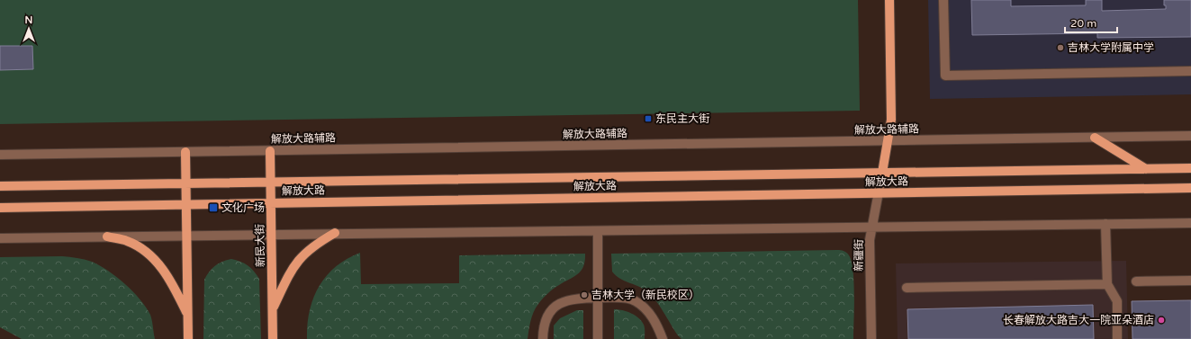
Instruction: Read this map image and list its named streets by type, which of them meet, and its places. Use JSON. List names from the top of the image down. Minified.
{"streets":{"main road":["解放大路","新民大街"],"street":["解放大路辅路","新疆街"]},"crossings":[["解放大路辅路","新民大街"],["解放大路","新民大街"],["解放大路","新疆街"]],"places":{"other":["吉林大学附属中学","吉林大学（新民校区）","长春解放大路吉大一院亚朵酒店"],"transit":["东民主大街","文化广场"]},"scale_bar":"20 m","north":"top"}
